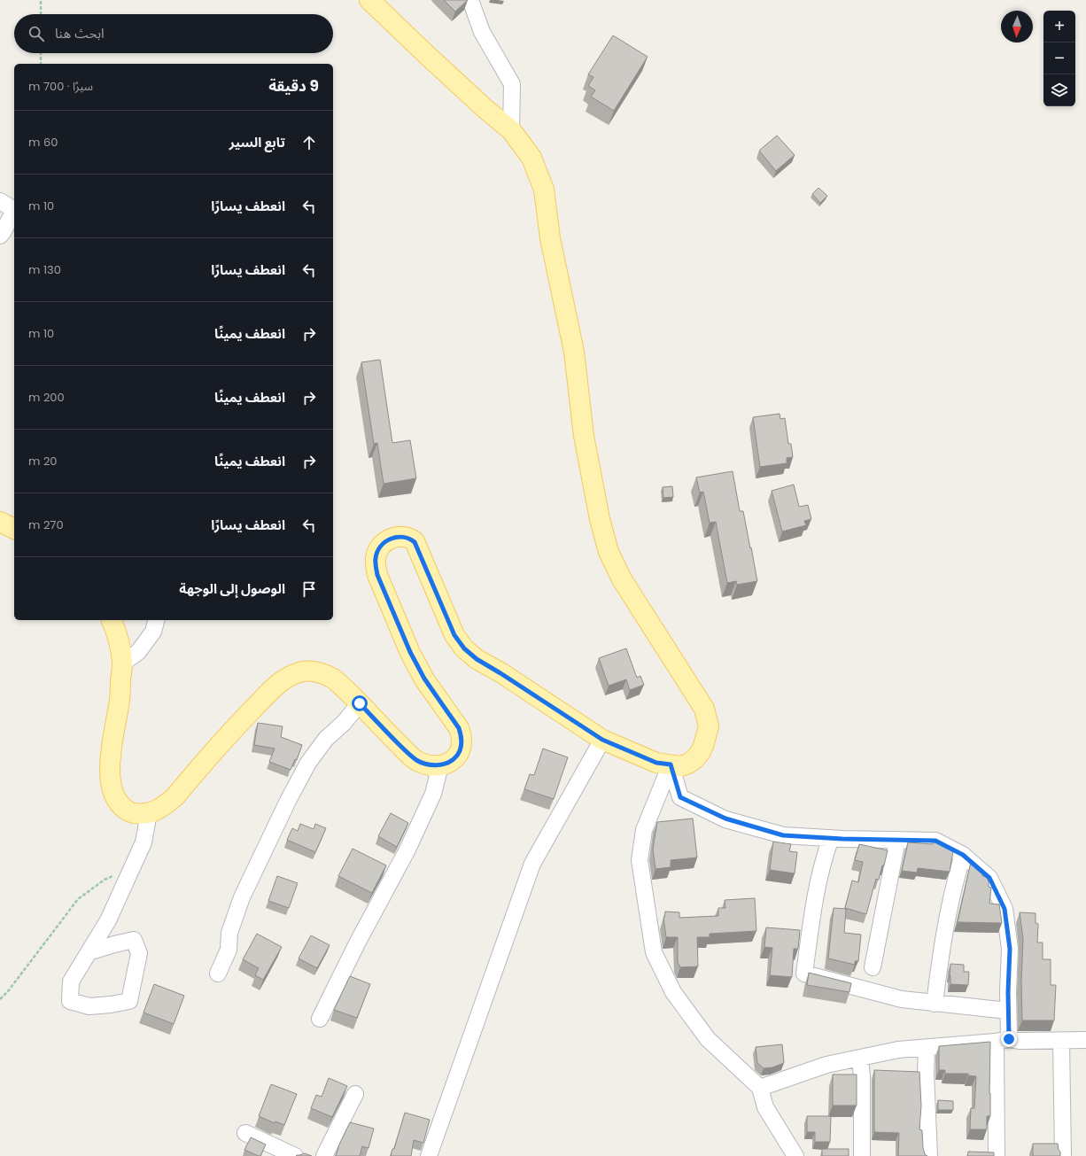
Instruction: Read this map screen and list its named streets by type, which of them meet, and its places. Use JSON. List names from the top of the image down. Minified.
{"north":"bottom","page":{"map_buttons":["+","−"],"search":"ابحث هنا","heading":["9 دقيقة","سيرًا · 700 m"],"list":[["تابع السير","60 m"],["انعطف يسارًا","10 m"],["انعطف يسارًا","130 m"],["انعطف يمينًا","10 m"],["انعطف يمينًا","200 m"],["انعطف يمينًا","20 m"],["انعطف يسارًا","270 m"],"الوصول إلى الوجهة"]}}
